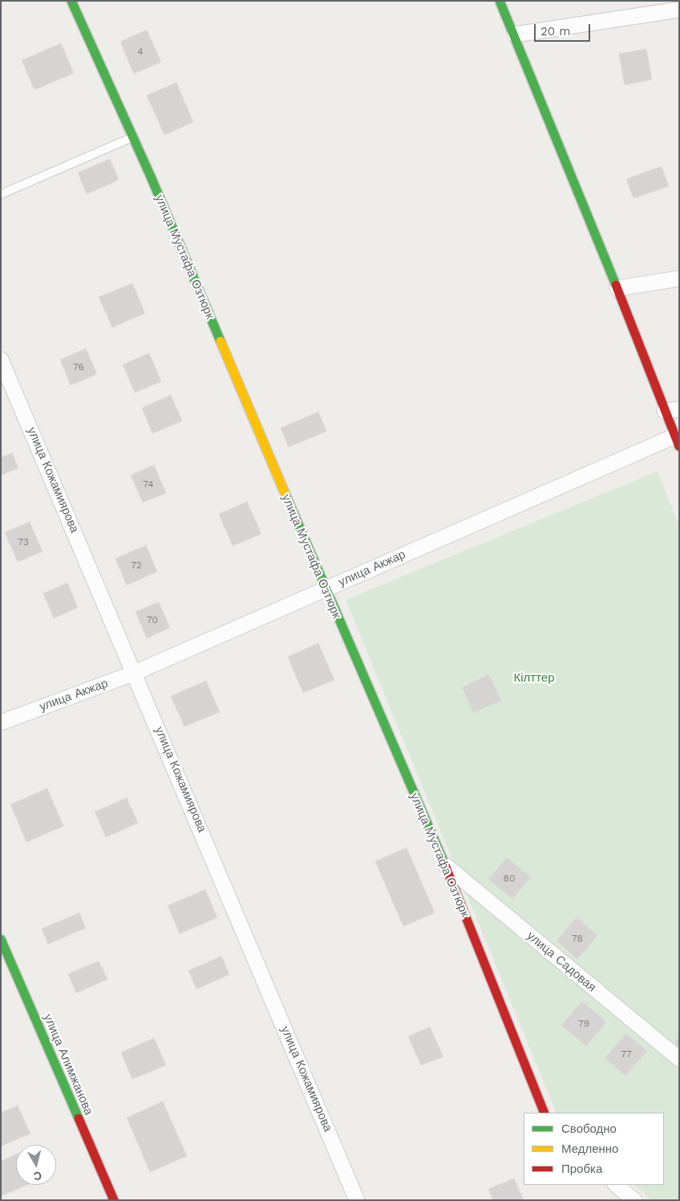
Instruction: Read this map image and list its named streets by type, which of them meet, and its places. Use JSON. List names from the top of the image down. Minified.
{"streets":{"street":["улица Мустафа Озтюрк","улица Кожамиярова","улица Акжар","улица Садовая","улица Алимжанова"]},"crossings":[["улица Мустафа Озтюрк","улица Акжар"],["улица Мустафа Озтюрк","улица Садовая"],["улица Кожамиярова","улица Акжар"]],"parks":["Кілттер"],"house_numbers":["4","76","74","73","72","70","80","78","79","77"],"legend":["Свободно","Медленно","Пробка"],"scale_bar":"20 m","north":"bottom"}
